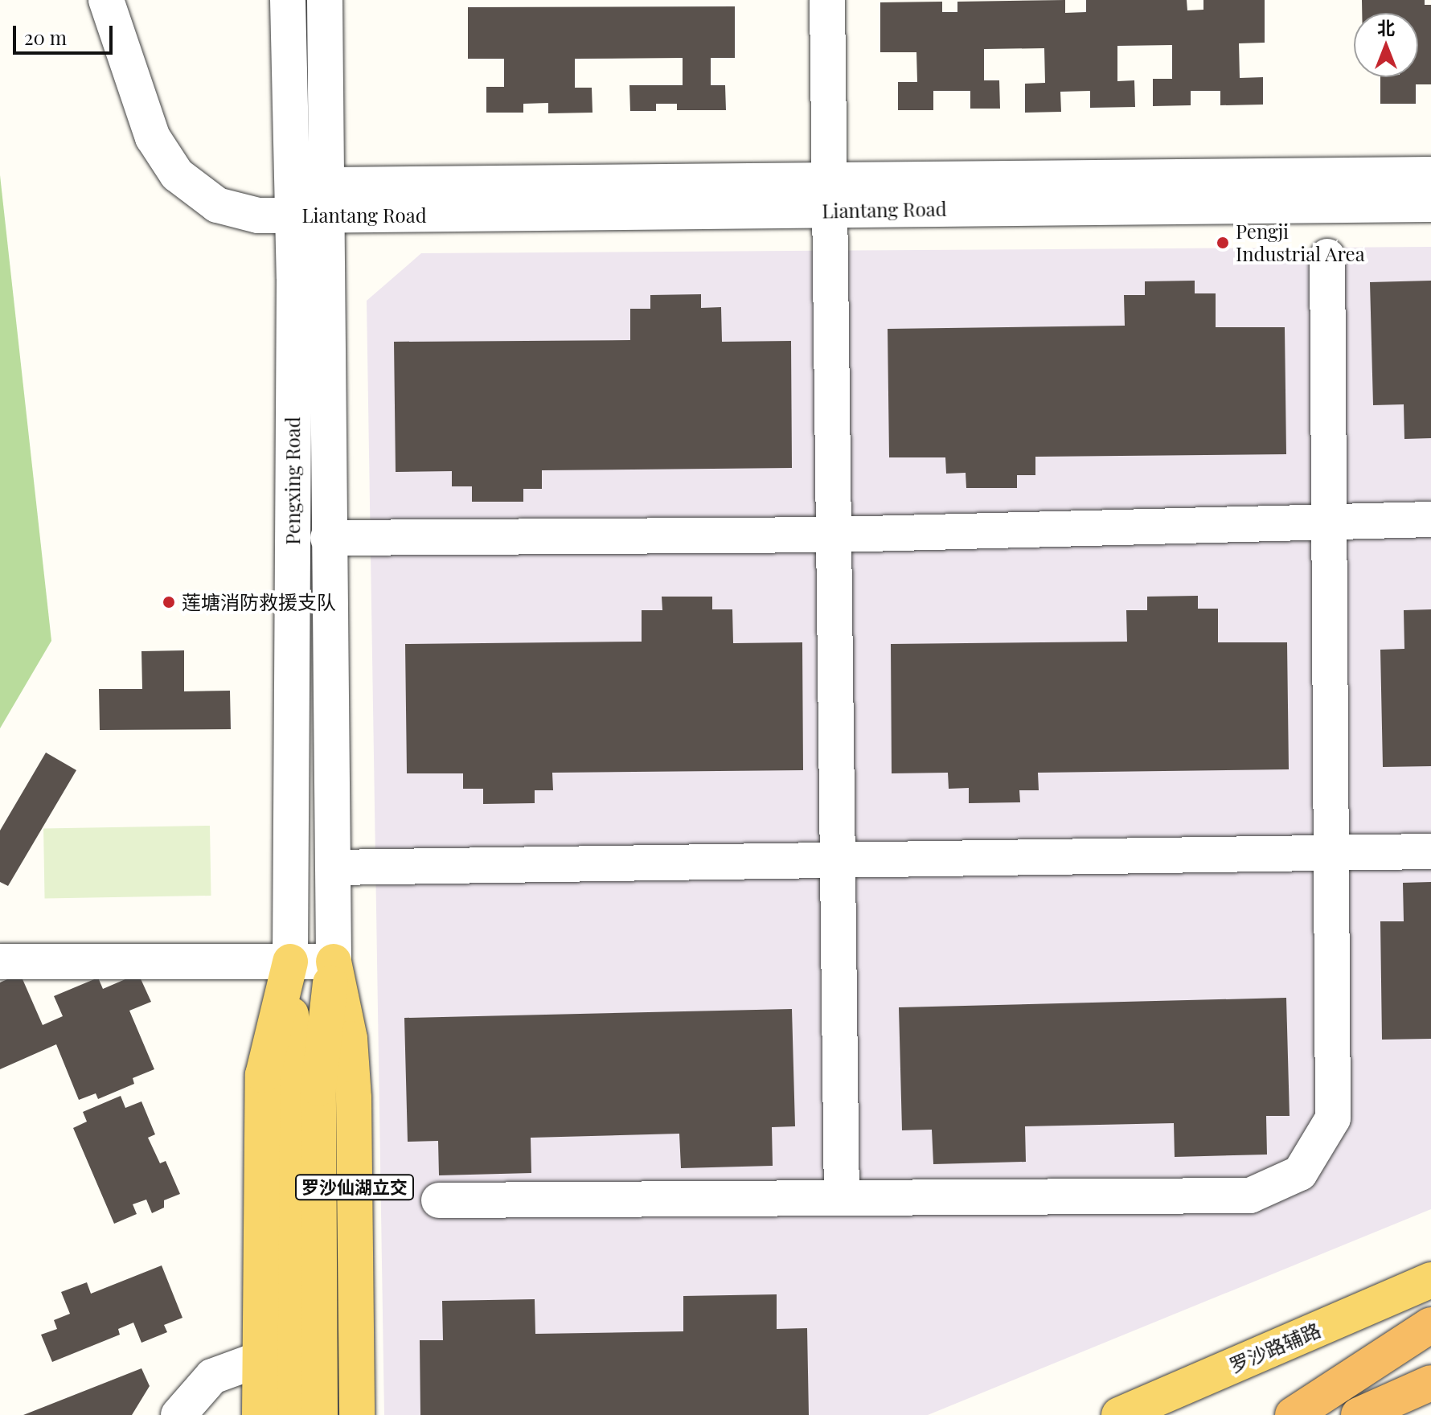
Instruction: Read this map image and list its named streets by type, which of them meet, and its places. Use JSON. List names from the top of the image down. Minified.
{"streets":{"main road":["罗沙仙湖立交","罗沙路辅路"],"street":["Liantang Road","Pengxing Road"]},"crossings":[["Liantang Road","Pengxing Road"],["Pengxing Road","罗沙仙湖立交"]],"places":["Pengji Industrial Area","莲塘消防救援支队"],"scale_bar":"20 m","north":"top"}
